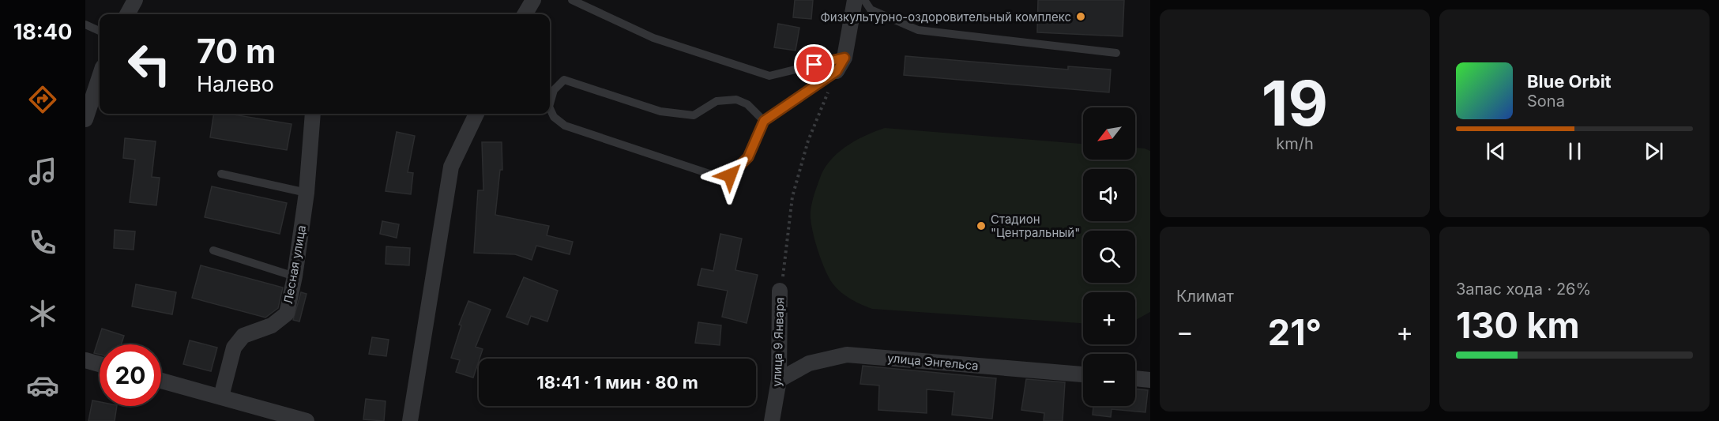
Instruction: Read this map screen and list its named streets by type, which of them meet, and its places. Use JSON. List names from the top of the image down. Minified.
{"streets":{"street":["Лесная улица","улица 9 Января","улица Энгельса"]},"crossings":[["улица 9 Января","улица Энгельса"]],"places":["Физкультурно-оздоровительный комплекс","Стадион \"Центральный\""],"north":"bottom left","page":{"tabs":"18:40","tile":[["19","km/h"],"Климат",["Запас хода · 26%","130 km"]],"turn":["70 m","Налево"],"song":["Blue Orbit","Sona"],"map_buttons":["+","−"],"heat":["−","21°","+"],"limit":"20","trip":"18:41 · 1 мин · 80 m"}}
